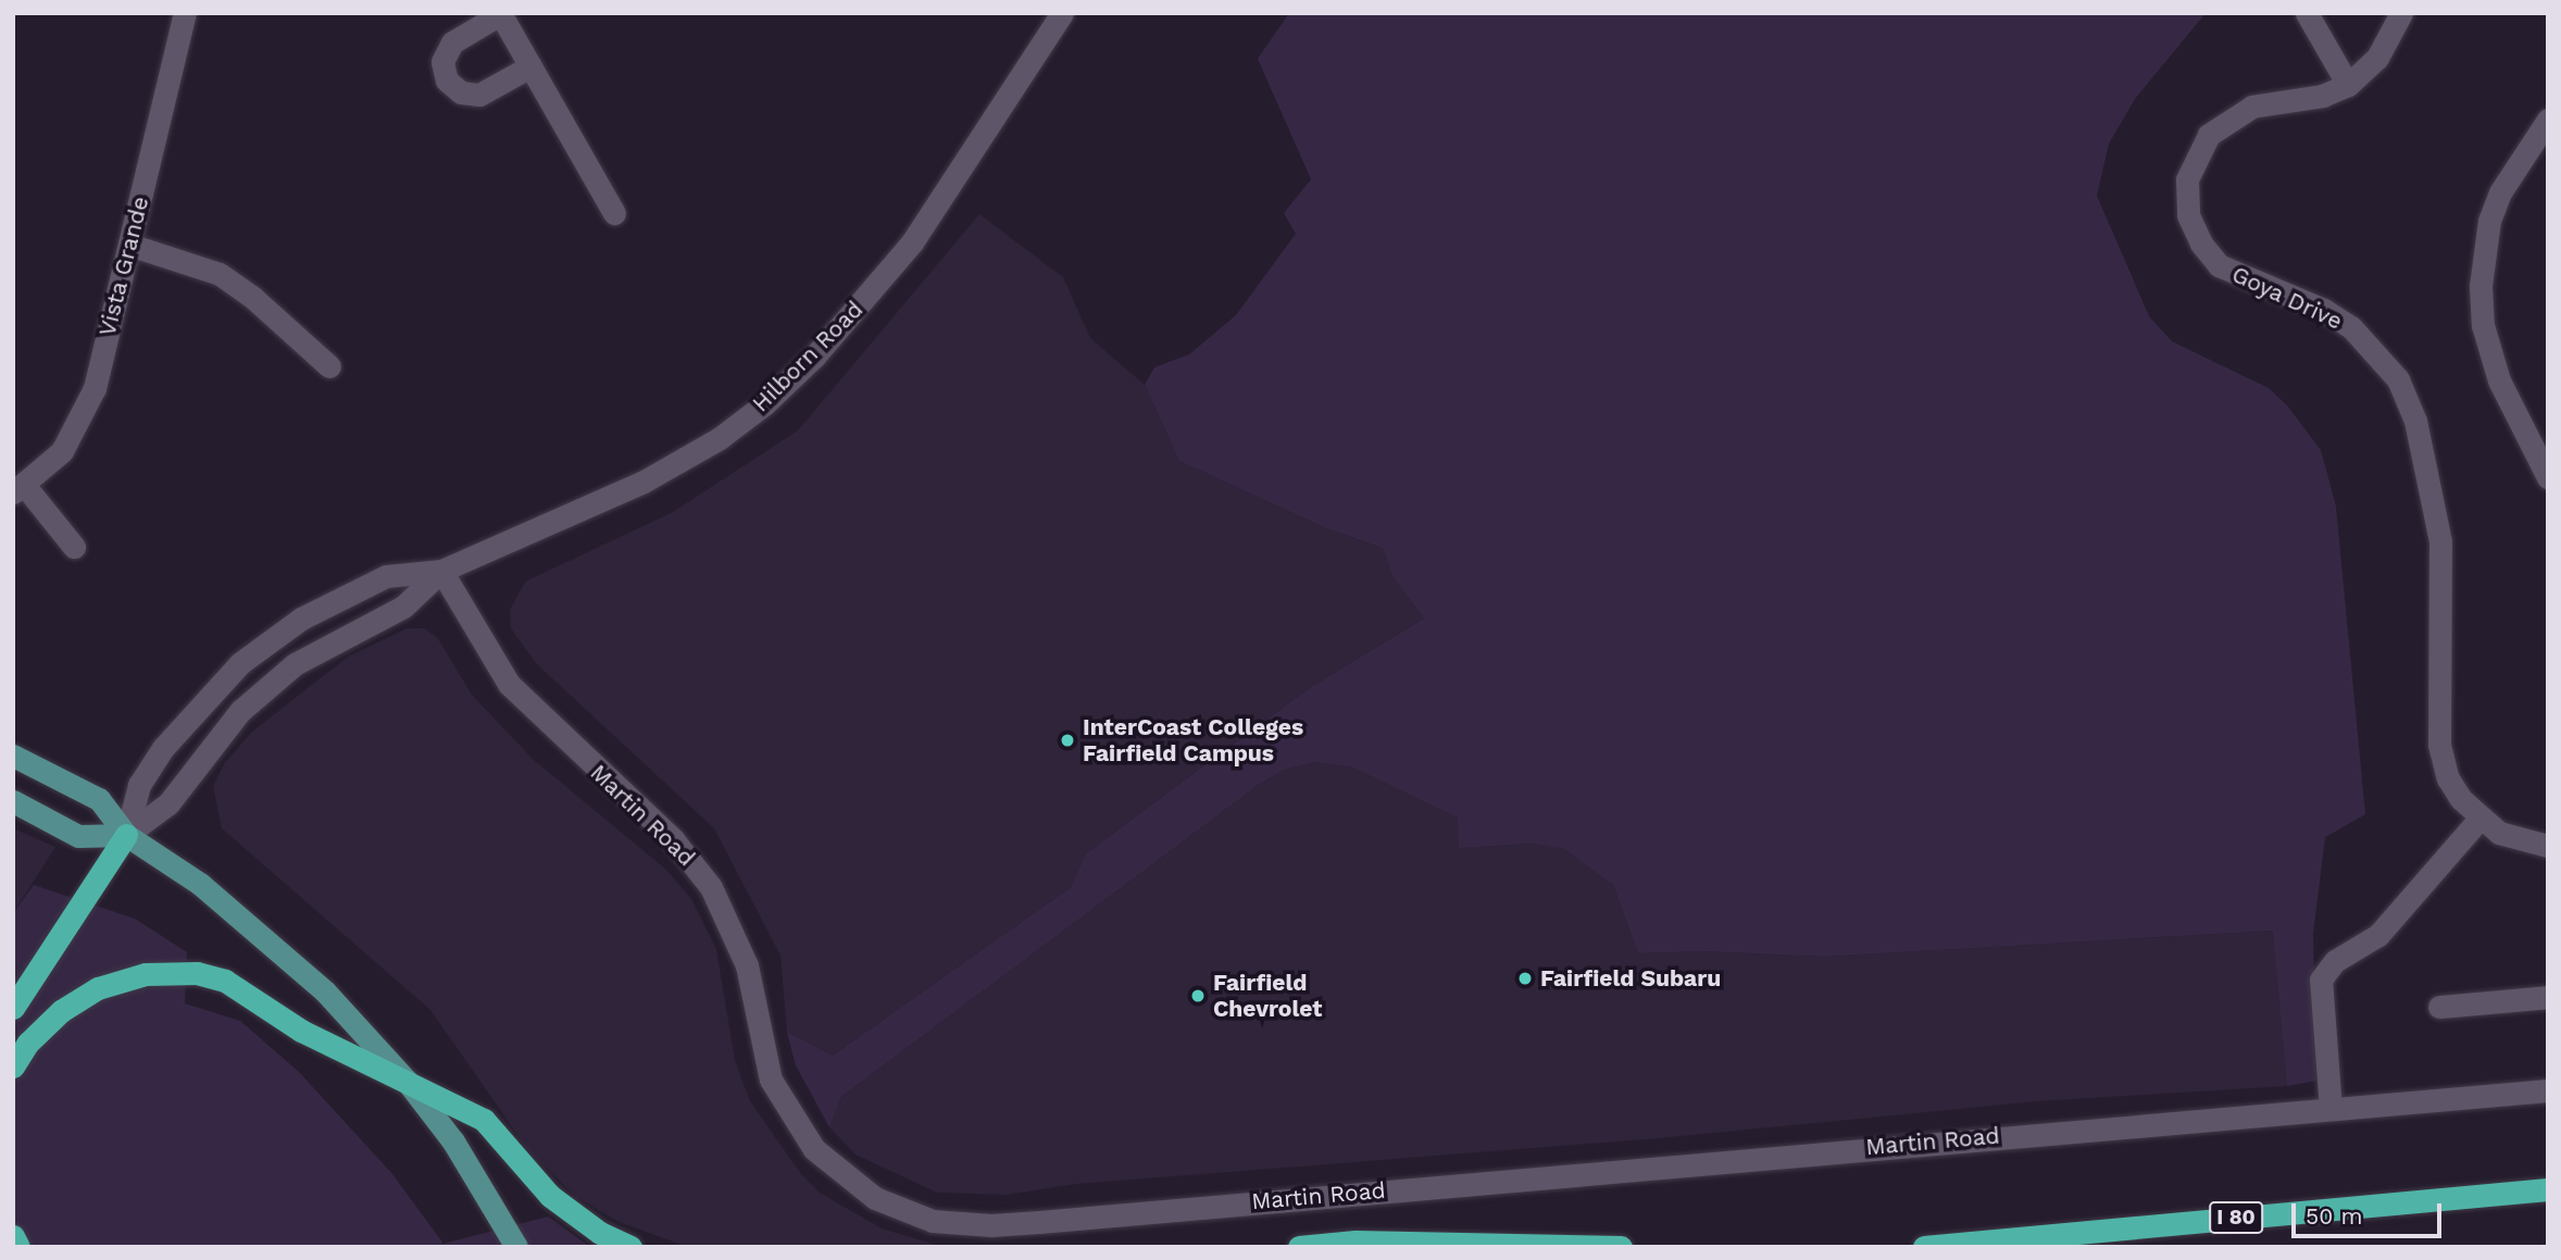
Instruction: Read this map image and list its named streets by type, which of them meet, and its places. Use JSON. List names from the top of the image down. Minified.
{"streets":{"highway":["I 80"],"street":["Vista Grande","Goya Drive","Hilborn Road","Martin Road"]},"crossings":[["Hilborn Road","Martin Road"]],"places":["InterCoast Colleges Fairfield Campus","Fairfield Subaru","Fairfield Chevrolet"],"scale_bar":"50 m"}
